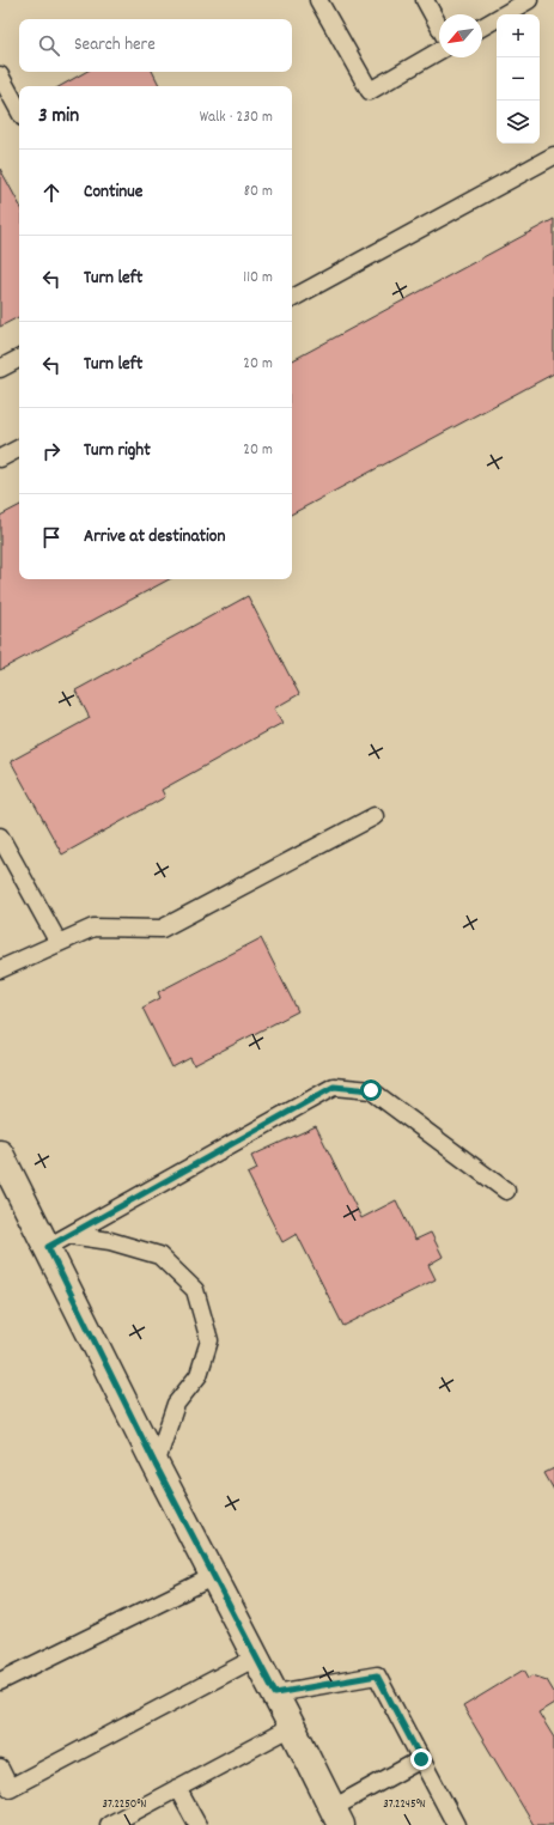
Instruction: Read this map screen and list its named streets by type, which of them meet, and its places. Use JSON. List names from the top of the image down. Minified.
{"north":"bottom left","page":{"map_buttons":["+","−"],"search":"Search here","heading":["3 min","Walk · 230 m"],"list":[["Continue","80 m"],["Turn left","110 m"],["Turn left","20 m"],["Turn right","20 m"],"Arrive at destination"]},"coordinates":["37.2250°N","37.2245°N"]}
